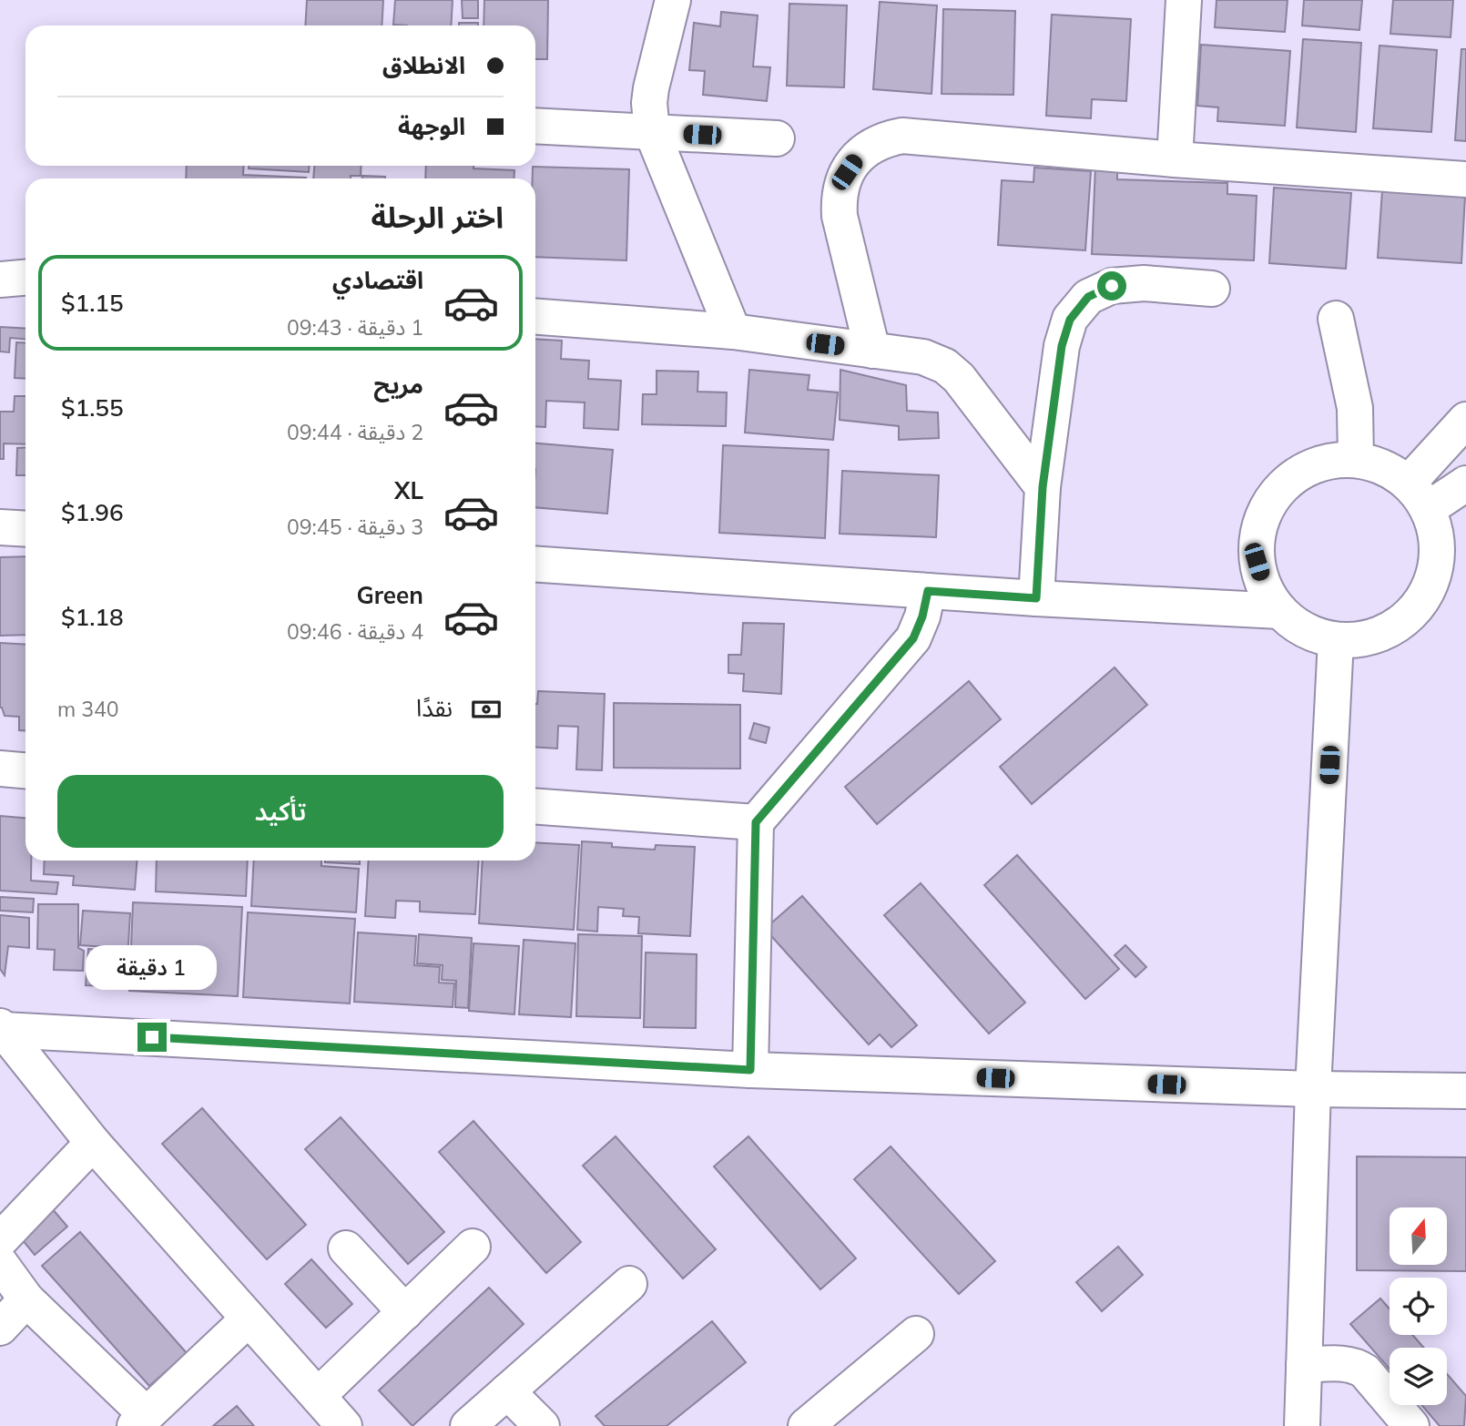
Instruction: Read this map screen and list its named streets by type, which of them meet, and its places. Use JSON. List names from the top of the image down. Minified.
{"north":"top","page":{"banner":["الانطلاق","الوجهة"],"heading":"اختر الرحلة","list":[{"name":"اقتصادي","note":"1 دقيقة · 09:43","value":"$1.15"},{"name":"مريح","note":"2 دقيقة · 09:44","value":"$1.55"},{"name":"XL","note":"3 دقيقة · 09:45","value":"$1.96"},{"name":"Green","note":"4 دقيقة · 09:46","value":"$1.18"}],"pay":["نقدًا","340 m"],"buttons":"تأكيد","bubble":"1 دقيقة"}}
